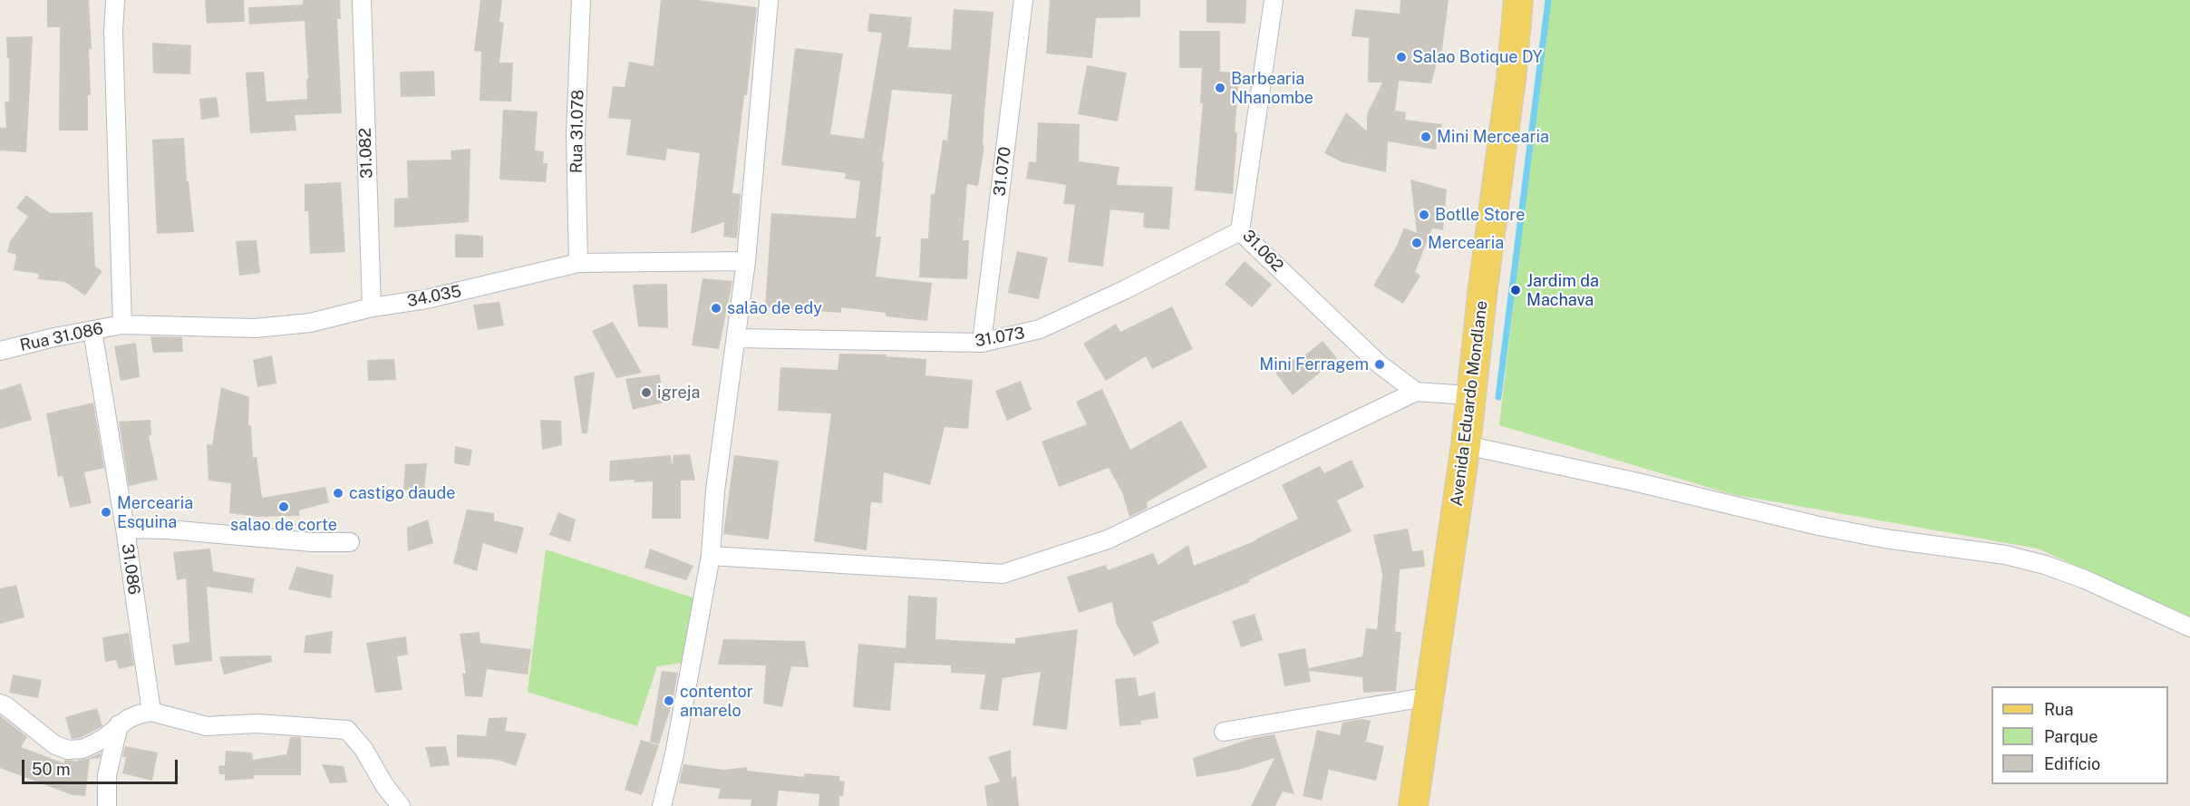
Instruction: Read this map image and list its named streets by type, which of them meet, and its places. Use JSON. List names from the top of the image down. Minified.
{"streets":{"main road":["Avenida Eduardo Mondlane"],"street":["Rua 31.078","31.082","31.070","31.062","34.035","Rua 31.086","31.073","31.086"]},"crossings":[["Rua 31.078","34.035"],["31.082","34.035"],["31.070","31.073"],["31.062","31.073"],["34.035","Rua 31.086"],["Rua 31.086","31.086"]],"places":["Salao Botique DY","Barbearia Nhanombe","Mini Mercearia","Botlle Store","Mercearia","Jardim da Machava","salão de edy","Mini Ferragem","igreja","castigo daude","salao de corte","Mercearia Esquina","contentor amarelo"],"legend":["Rua","Parque","Edifício"],"scale_bar":"50 m"}
